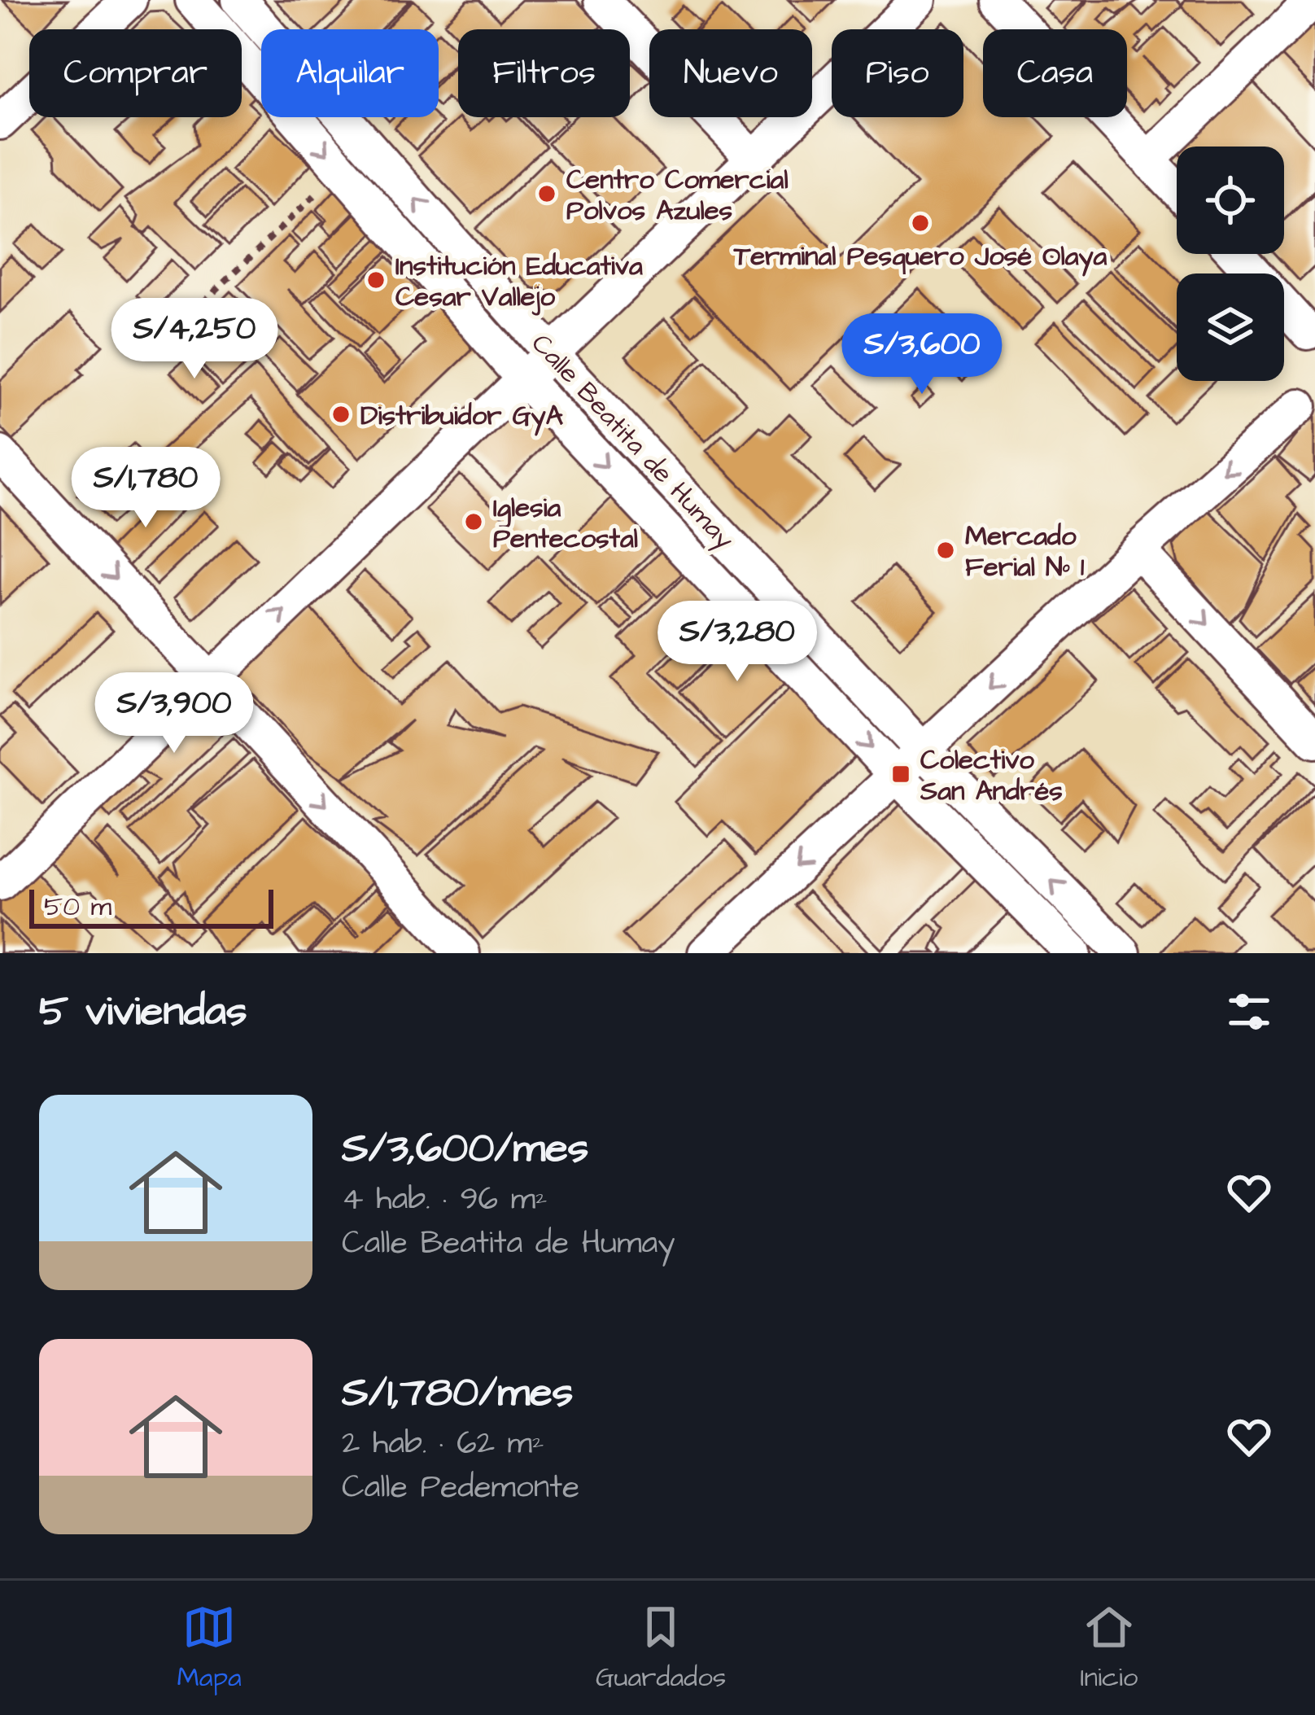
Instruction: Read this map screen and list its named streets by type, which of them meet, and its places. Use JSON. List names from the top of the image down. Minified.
{"streets":{"street":["Calle Beatita de Humay"]},"places":{"other":["Centro Comercial Polvos Azules","Terminal Pesquero José Olaya","Institución Educativa Cesar Vallejo","Distribuidor GyA","Iglesia Pentecostal","Mercado Ferial Nº 1"],"transit":["Colectivo San Andrés"]},"scale_bar":"50 m","page":{"chip":["Comprar","Alquilar","Filtros","Nuevo","Piso","Casa"],"price":["S/4,250","S/3,600","S/1,780","S/3,280","S/3,900"],"scale":"50 m","heading":"5 viviendas","list":[{"name":"S/3,600/mes","note":"4 hab. · 96 m² · Calle Beatita de Humay"},{"name":"S/1,780/mes","note":"2 hab. · 62 m² · Calle Pedemonte"}],"tabs":["Mapa","Guardados","Inicio"]}}
